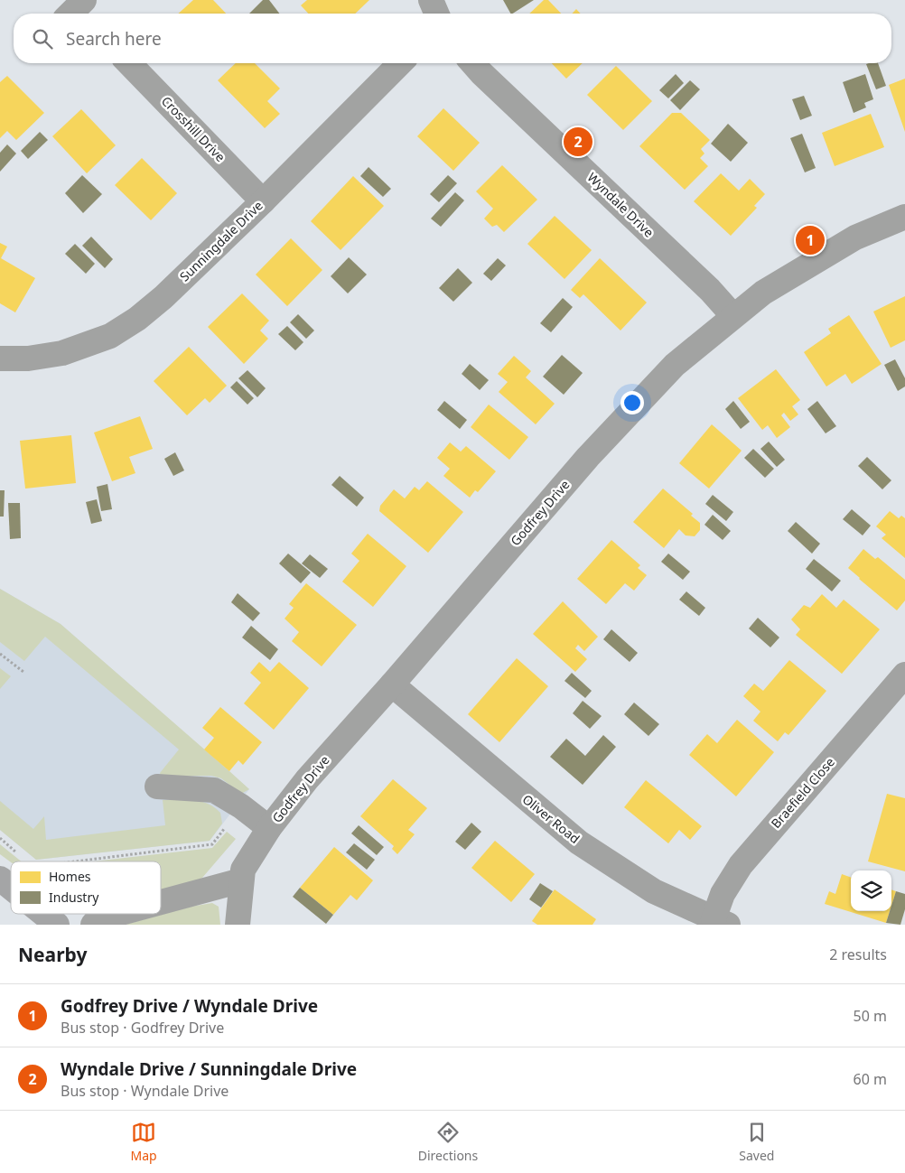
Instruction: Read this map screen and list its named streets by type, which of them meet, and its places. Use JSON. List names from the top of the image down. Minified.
{"streets":{"street":["Crosshill Drive","Wyndale Drive","Sunningdale Drive","Godfrey Drive","Braefield Close","Oliver Road"]},"crossings":[["Crosshill Drive","Sunningdale Drive"],["Wyndale Drive","Godfrey Drive"],["Godfrey Drive","Oliver Road"],["Braefield Close","Oliver Road"]],"legend":["Homes","Industry"],"page":{"search":"Search here","pins":["2","1"],"heading":["Nearby","2 results"],"list":[{"mark":"1","name":"Godfrey Drive / Wyndale Drive","note":"Bus stop · Godfrey Drive","value":"50 m"},{"mark":"2","name":"Wyndale Drive / Sunningdale Drive","note":"Bus stop · Wyndale Drive","value":"60 m"}],"nav":["Map","Directions","Saved"]}}
